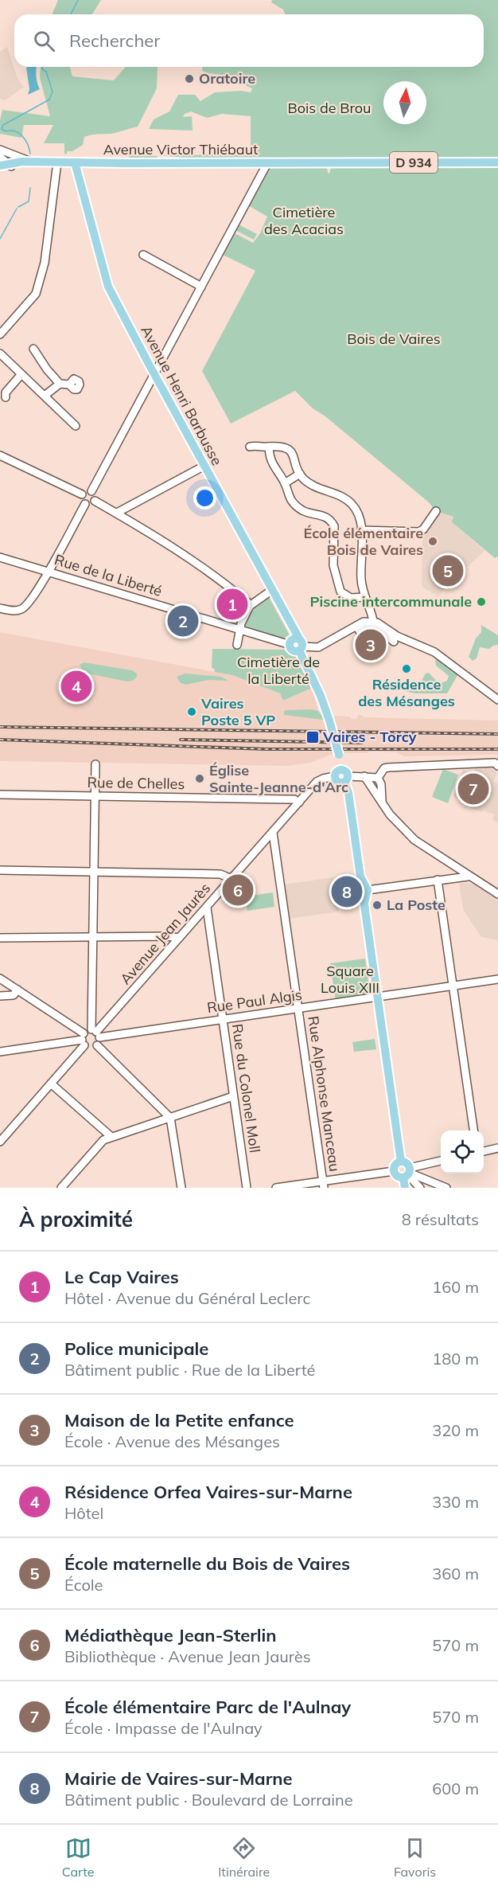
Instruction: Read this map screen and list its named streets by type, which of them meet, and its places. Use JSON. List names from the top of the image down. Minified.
{"streets":{"main road":["Avenue Victor Thiébaut","D 934","Avenue Henri Barbusse"],"street":["Rue de la Liberté","Rue de Chelles","Avenue Jean Jaurès","Rue Paul Algis","Rue du Colonel Moll","Rue Alphonse Manceau"]},"crossings":[["Avenue Victor Thiébaut","Avenue Henri Barbusse"],["Avenue Henri Barbusse","Rue de la Liberté"],["Avenue Henri Barbusse","Avenue Jean Jaurès"],["Rue de Chelles","Avenue Jean Jaurès"],["Avenue Jean Jaurès","Rue Paul Algis"],["Avenue Jean Jaurès","Rue du Colonel Moll"],["Avenue Jean Jaurès","Rue Alphonse Manceau"],["Rue Paul Algis","Rue du Colonel Moll"],["Rue Paul Algis","Rue Alphonse Manceau"]],"parks":["Bois de Brou","Cimetière des Acacias","Bois de Vaires","Cimetière de la Liberté","Square Louis XIII"],"places":{"other":["Oratoire","École élémentaire Bois de Vaires","Piscine intercommunale","Résidence des Mésanges","Vaires Poste 5 VP","Église Sainte-Jeanne-d'Arc","La Poste"],"transit":["Vaires - Torcy"]},"north":"top","page":{"search":"Rechercher","pins":["5","1","2","3","4","7","6","8"],"heading":["À proximité","8 résultats"],"list":[{"mark":"1","name":"Le Cap Vaires","note":"Hôtel · Avenue du Général Leclerc","value":"160 m"},{"mark":"2","name":"Police municipale","note":"Bâtiment public · Rue de la Liberté","value":"180 m"},{"mark":"3","name":"Maison de la Petite enfance","note":"École · Avenue des Mésanges","value":"320 m"},{"mark":"4","name":"Résidence Orfea Vaires-sur-Marne","note":"Hôtel","value":"330 m"},{"mark":"5","name":"École maternelle du Bois de Vaires","note":"École","value":"360 m"},{"mark":"6","name":"Médiathèque Jean-Sterlin","note":"Bibliothèque · Avenue Jean Jaurès","value":"570 m"},{"mark":"7","name":"École élémentaire Parc de l'Aulnay","note":"École · Impasse de l'Aulnay","value":"570 m"},{"mark":"8","name":"Mairie de Vaires-sur-Marne","note":"Bâtiment public · Boulevard de Lorraine","value":"600 m"}],"nav":["Carte","Itinéraire","Favoris"]}}
